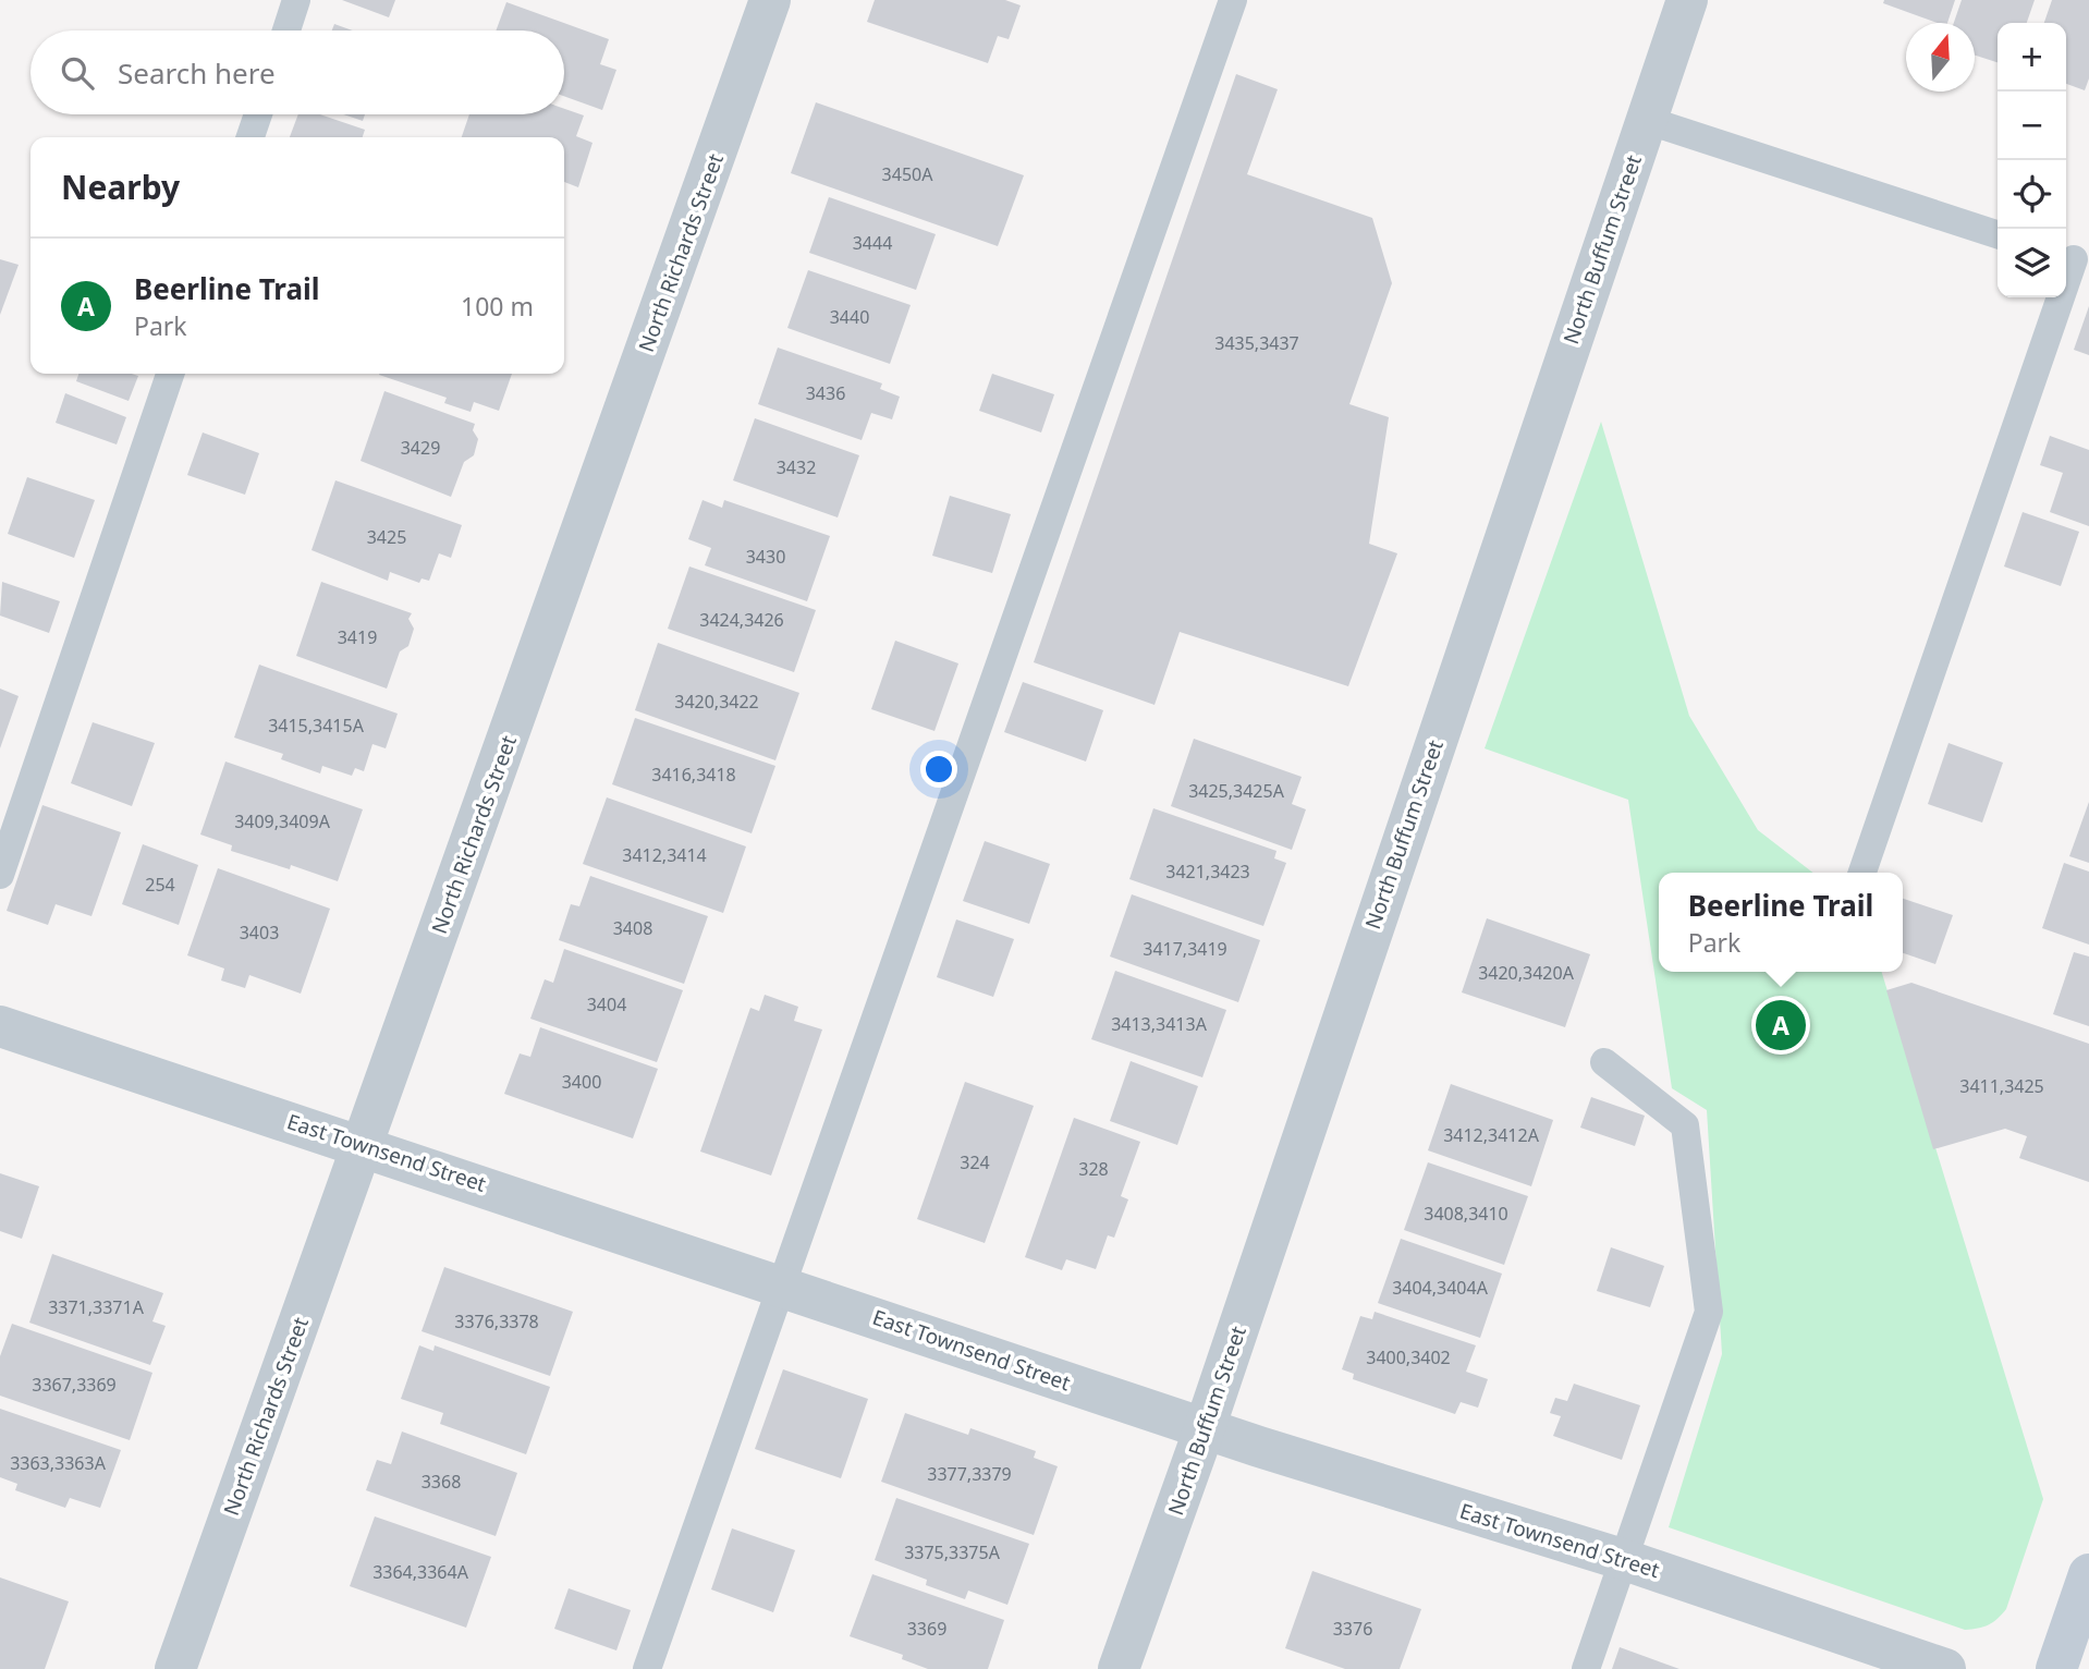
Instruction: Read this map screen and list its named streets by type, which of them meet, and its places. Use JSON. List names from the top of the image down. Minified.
{"streets":{"street":["North Buffum Street","North Richards Street","East Townsend Street"]},"crossings":[["North Buffum Street","East Townsend Street"],["North Richards Street","East Townsend Street"]],"house_numbers":["3450A","3444","3440","3435,3437","3436","3429","3432","3425","3430","3424,3426","3419","3420,3422","3415,3415A","3416,3418","3425,3425A","3409,3409A","3412,3414","3421,3423","254","3408","3403","3417,3419","3420,3420A","3404","3413,3413A","3400","3411,3425","3412,3412A","324","328","3408,3410","3404,3404A","3371,3371A","3376,3378","3400,3402","3367,3369","3363,3363A","3377,3379","3368","3375,3375A","3364,3364A","3369","3376"],"north":"top","page":{"map_buttons":["+","−"],"search":"Search here","heading":"Nearby","list":[{"mark":"A","name":"Beerline Trail","note":"Park","value":"100 m"}],"popup":["Beerline Trail","Park"],"pins":"A"}}
